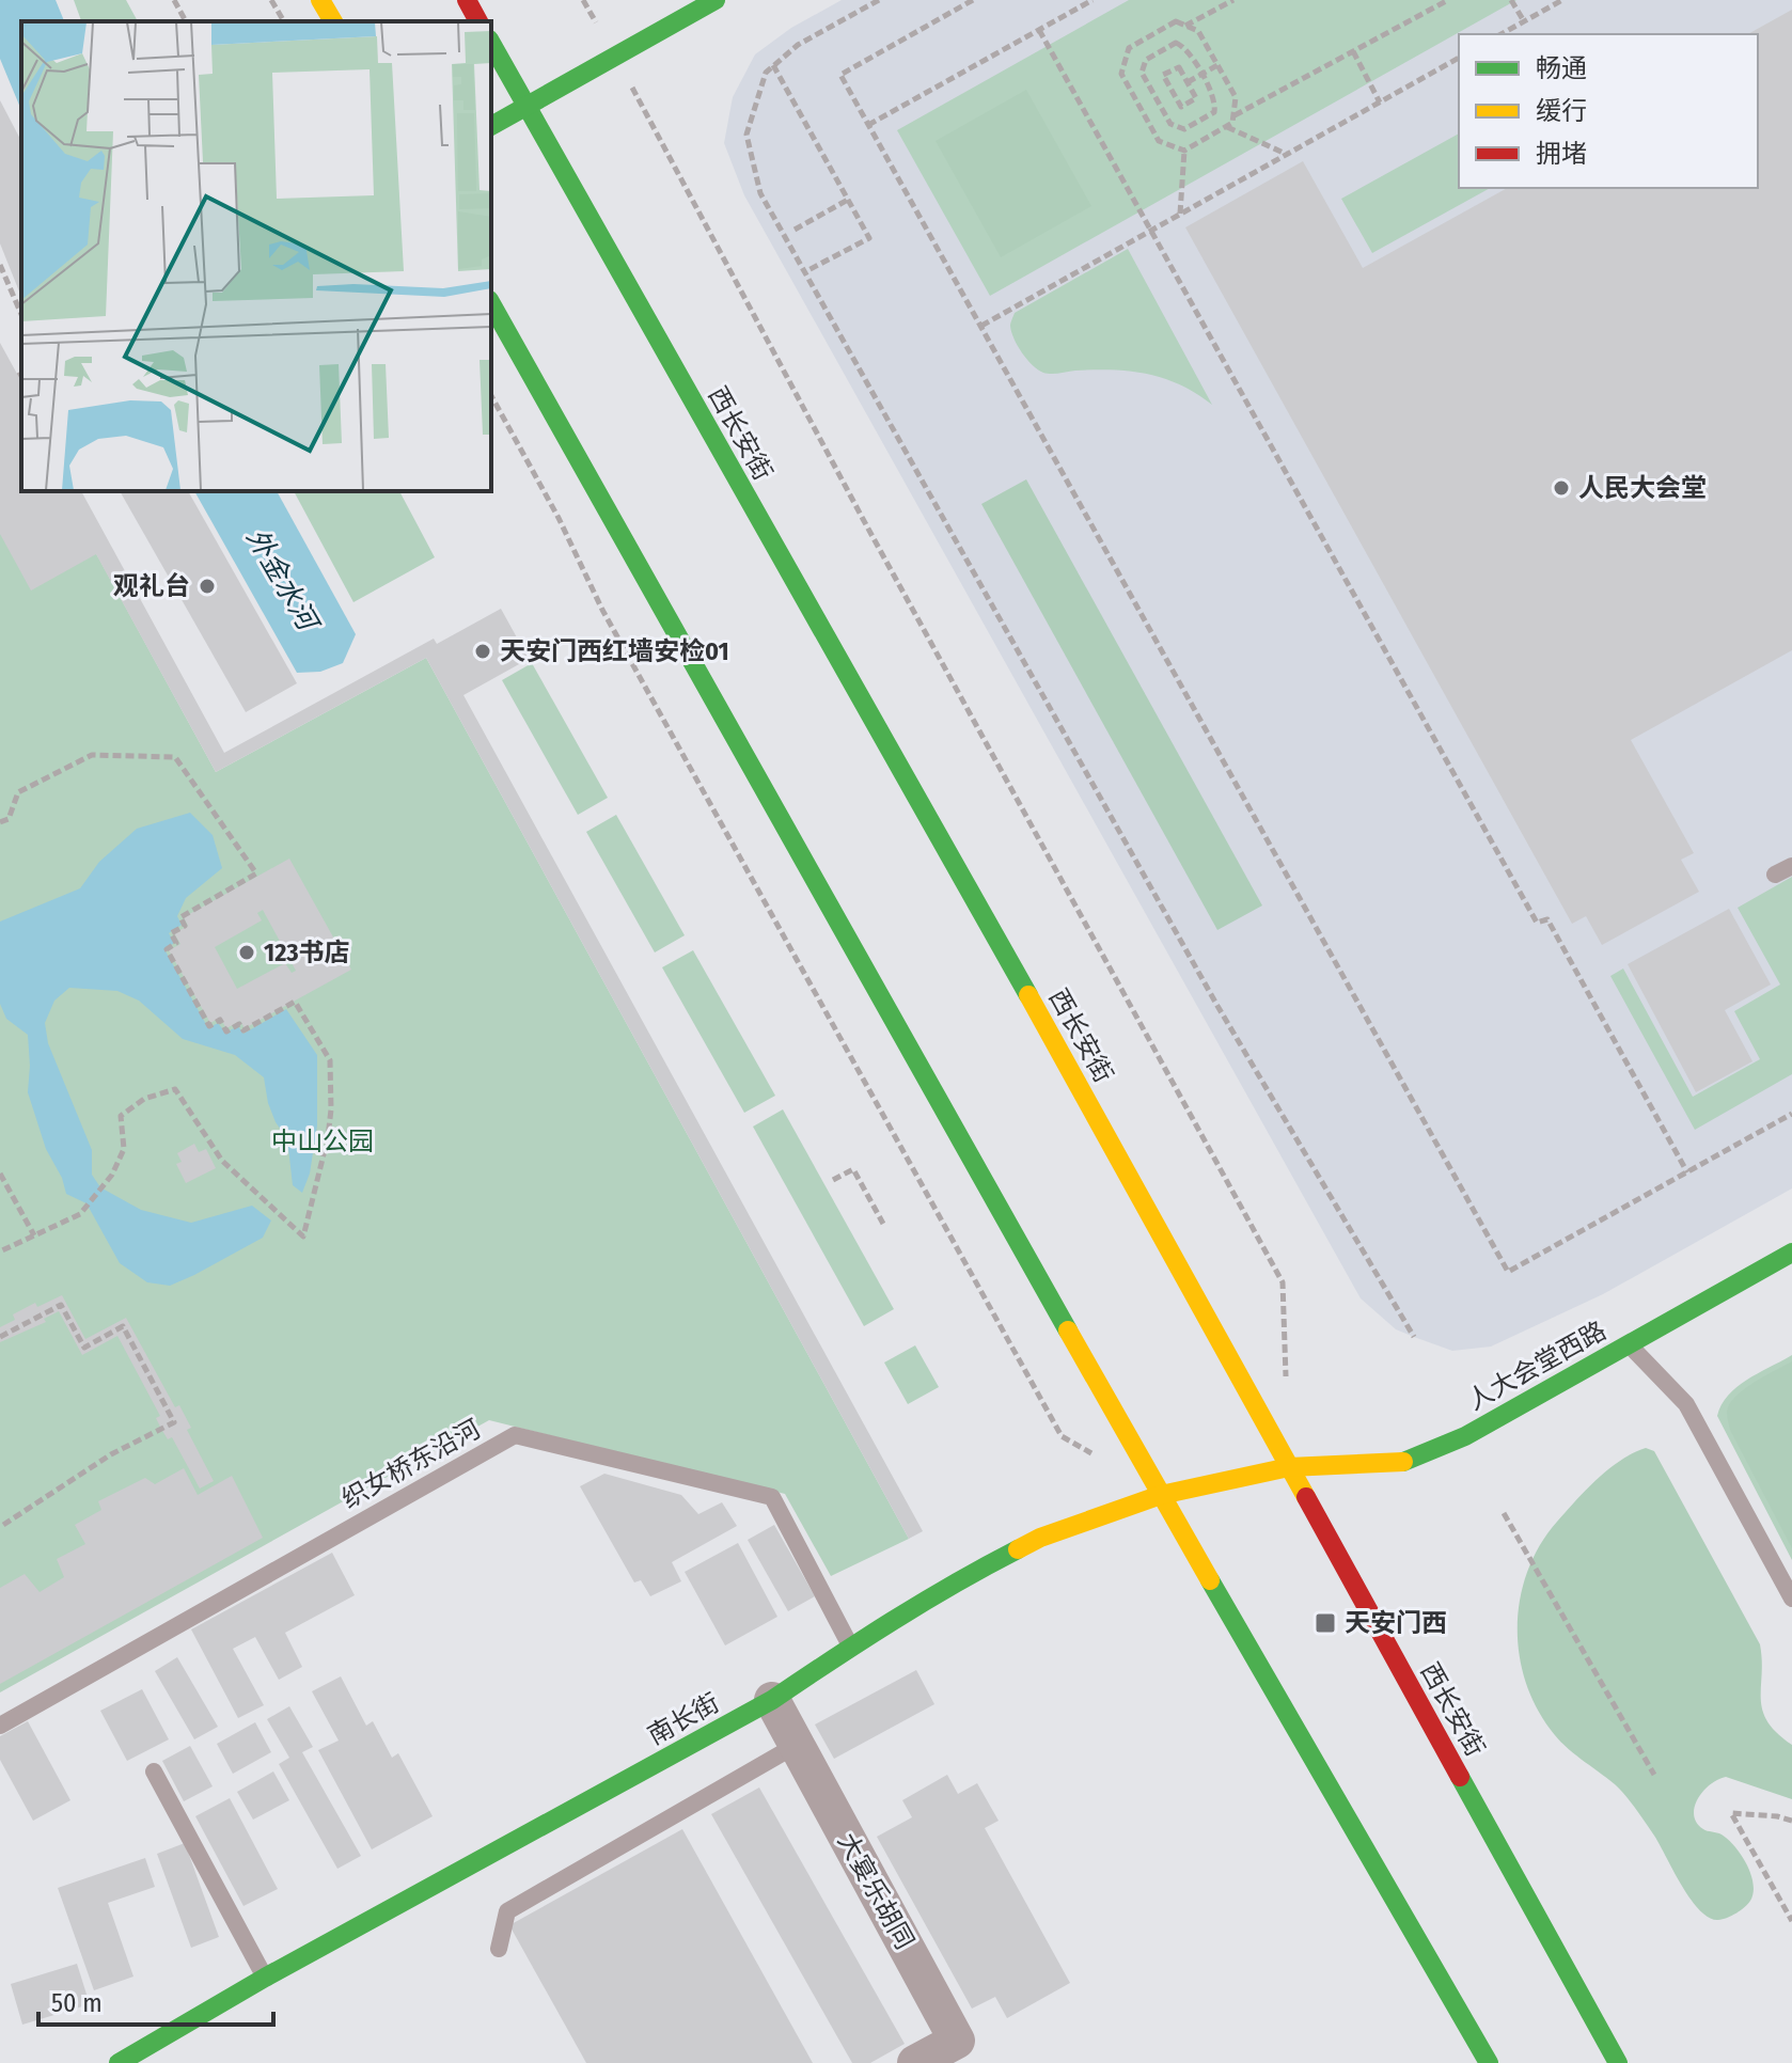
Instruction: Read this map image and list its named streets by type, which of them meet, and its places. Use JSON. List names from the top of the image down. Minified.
{"streets":{"main road":["西长安街","人大会堂西路","南长街"],"street":["大宴乐胡同"],"lane":["织女桥东沿河"]},"crossings":[["西长安街","人大会堂西路"],["西长安街","南长街"],["人大会堂西路","南长街"],["织女桥东沿河","南长街"],["南长街","大宴乐胡同"]],"water":["外金水河"],"parks":["中山公园"],"places":{"other":["人民大会堂","观礼台","天安门西红墙安检01","123书店"],"transit":["天安门西"]},"legend":["畅通","缓行","拥堵"],"scale_bar":"50 m"}
